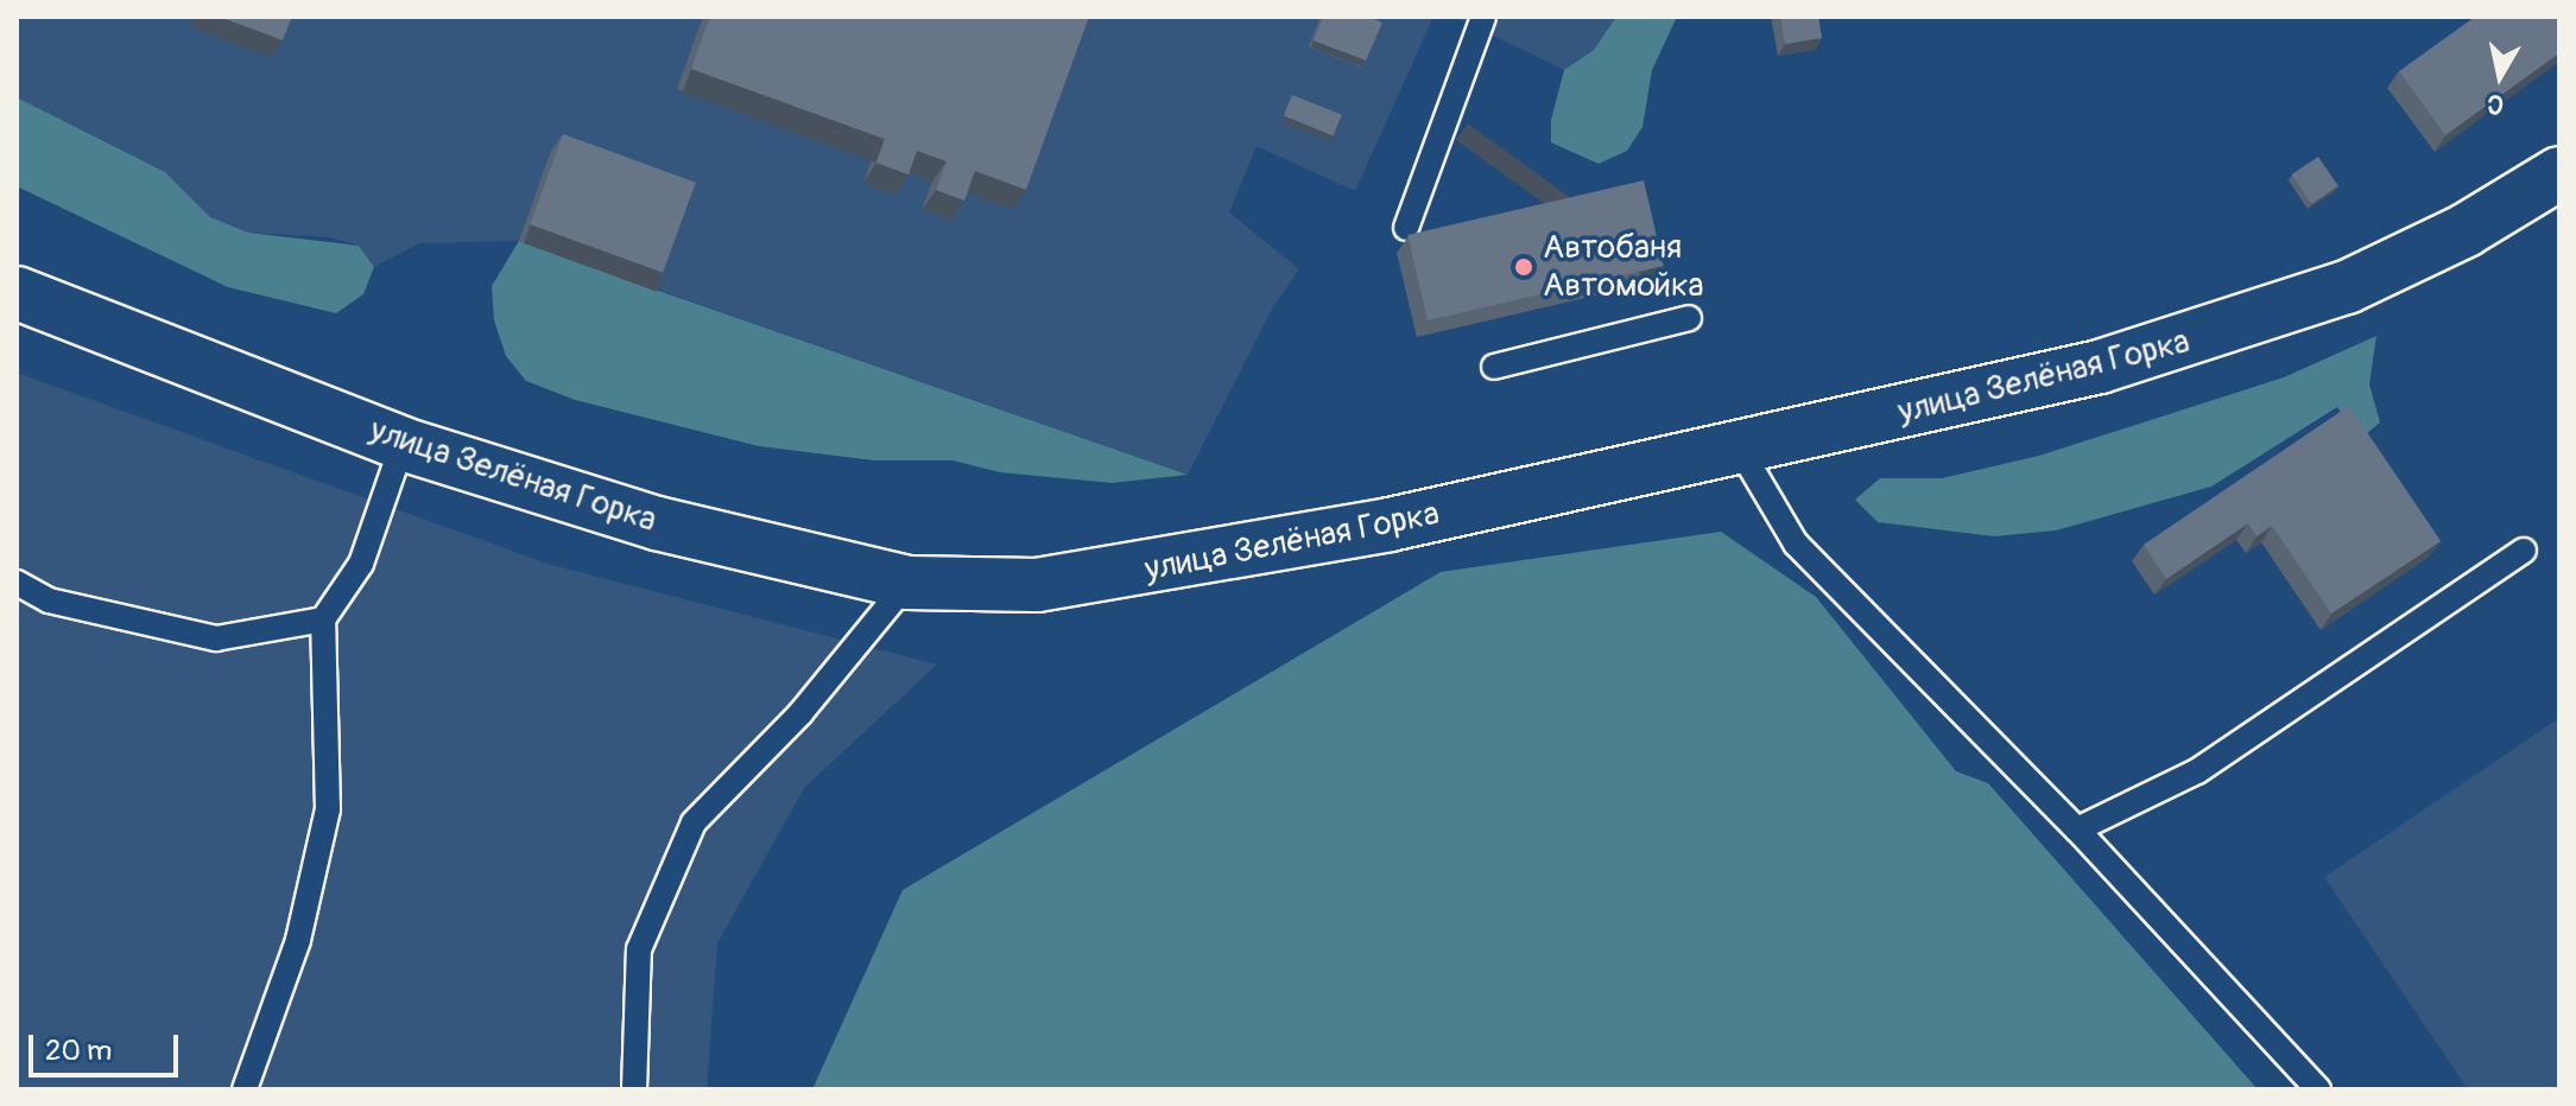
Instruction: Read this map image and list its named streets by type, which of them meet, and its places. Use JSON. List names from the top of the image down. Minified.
{"streets":{"street":["улица Зелёная Горка"]},"places":["Автобаня Автомойка"],"scale_bar":"20 m","north":"bottom"}
